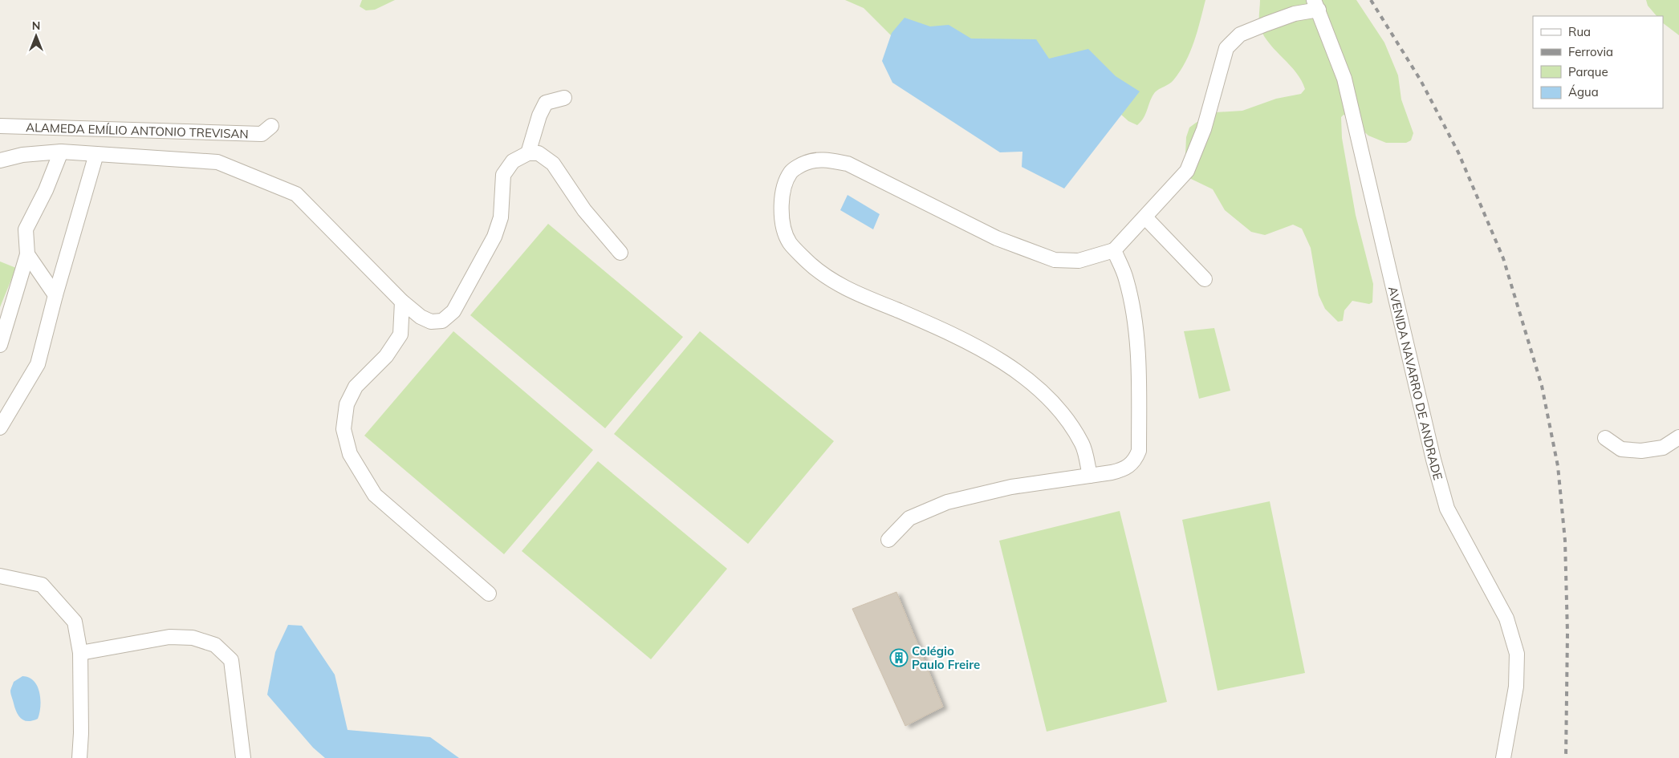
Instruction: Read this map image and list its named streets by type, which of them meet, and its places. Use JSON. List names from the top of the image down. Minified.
{"streets":{"street":["ALAMEDA EMÍLIO ANTONIO TREVISAN","AVENIDA NAVARRO DE ANDRADE"]},"places":{"building":["Colégio Paulo Freire"]},"legend":["Rua","Ferrovia","Parque","Água"],"north":"top"}
